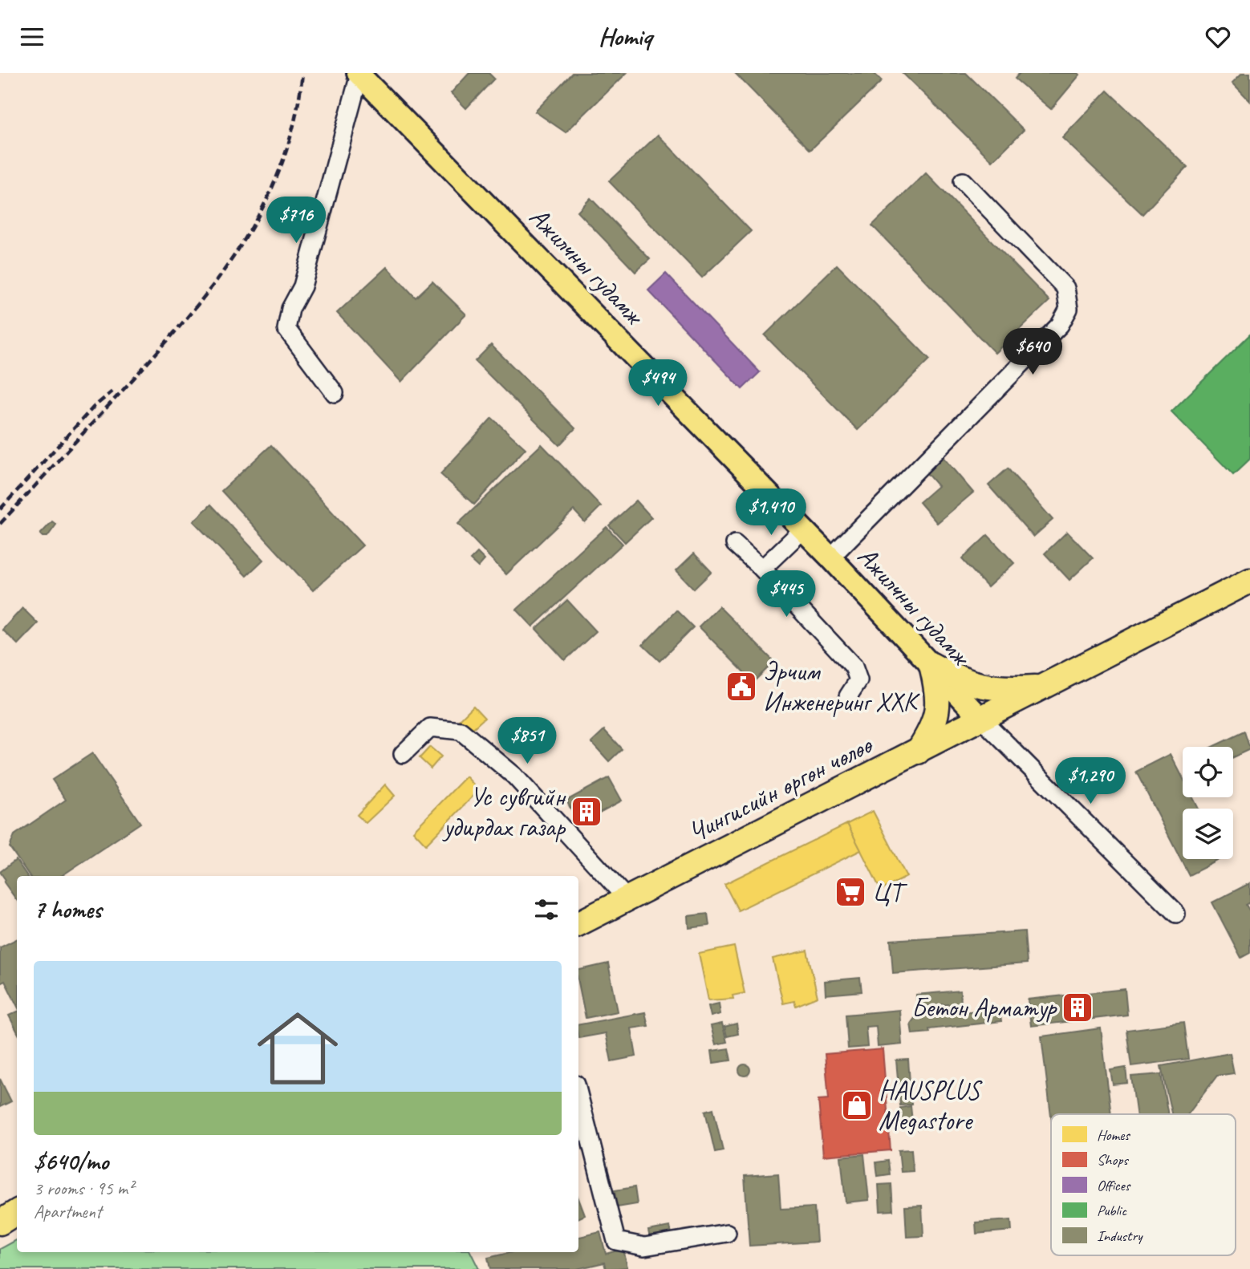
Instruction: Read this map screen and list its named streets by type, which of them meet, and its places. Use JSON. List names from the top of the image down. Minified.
{"streets":{"highway":["Чингисийн өргөн чөлөө"],"main road":["Ажилчны гудамж"]},"crossings":[["Ажилчны гудамж","Чингисийн өргөн чөлөө"]],"places":{"public building":["Эрчим Инженеринг ХХК"],"building":["Ус сувгийн удирдах газар","Бетон Арматур"],"supermarket":["ЦТ"],"shop":["HAUSPLUS Megastore"]},"legend":["Homes","Shops","Offices","Public","Industry"],"page":{"header":"Homiq","price":["$716","$640","$494","$1,410","$445","$851","$1,290"],"heading":"7 homes","list":[{"name":"$640/mo","note":"3 rooms · 95 m² · Apartment"}]}}
